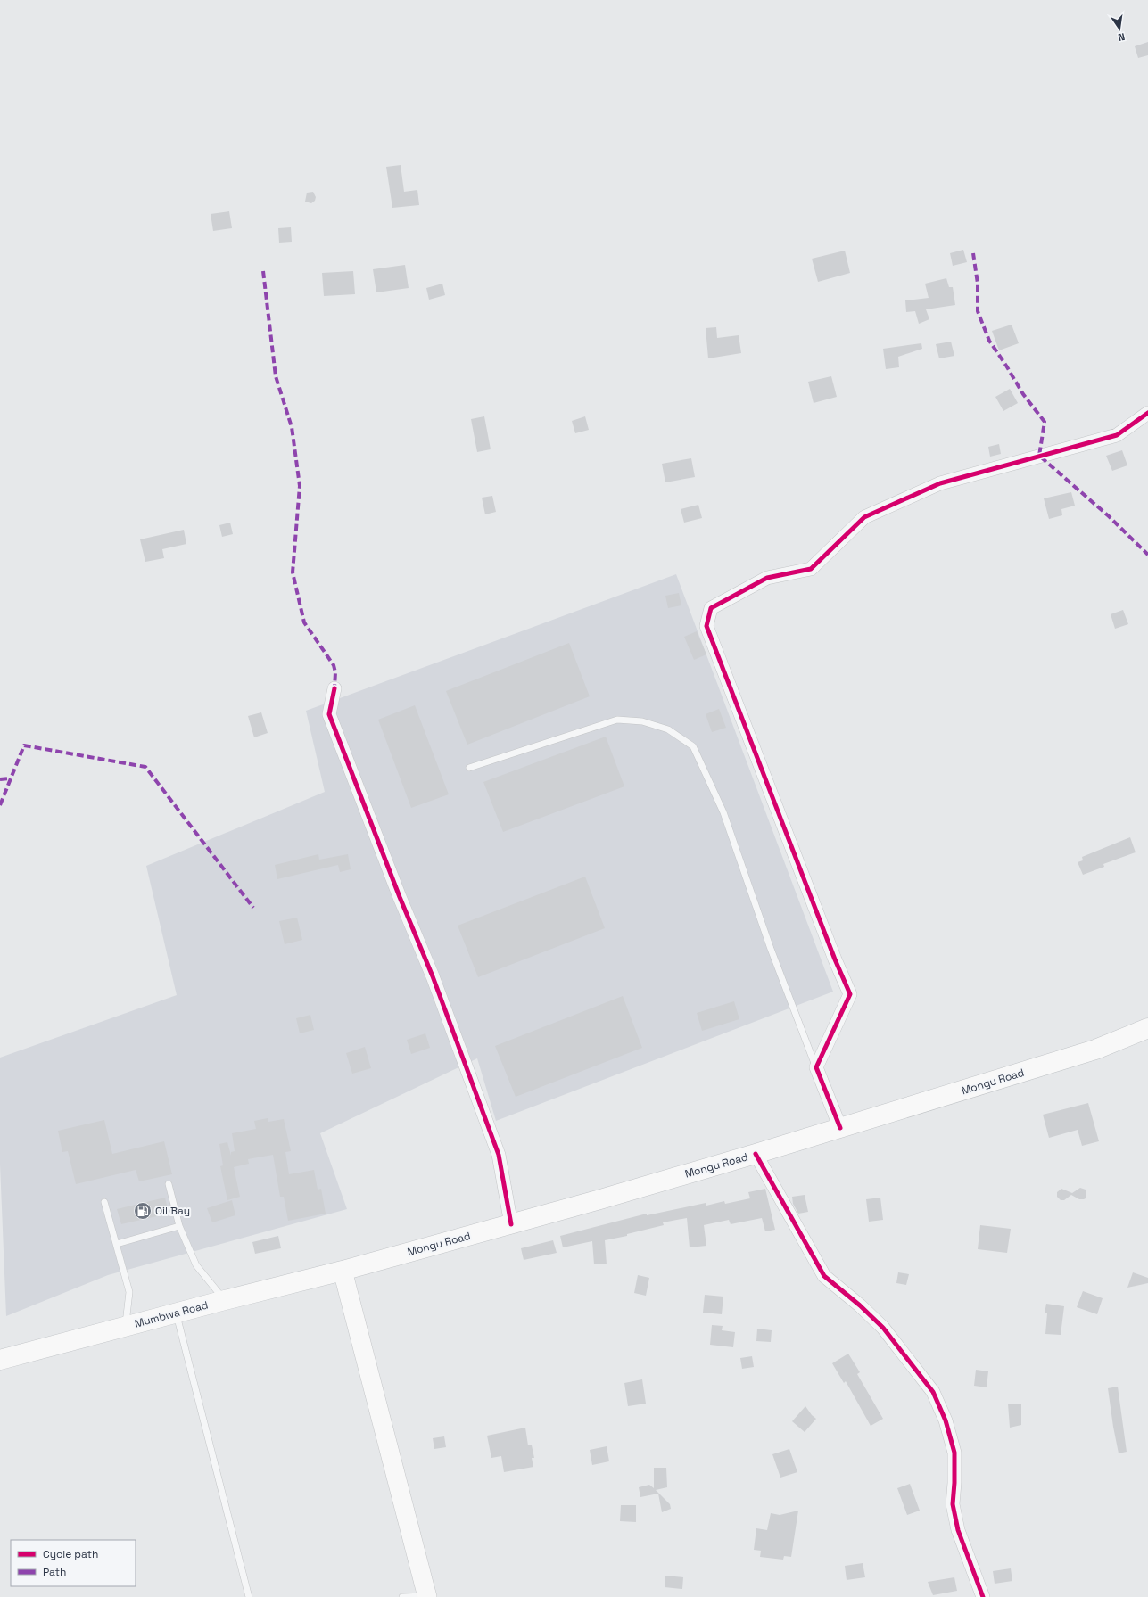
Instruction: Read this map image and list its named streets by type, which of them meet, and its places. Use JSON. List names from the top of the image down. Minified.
{"streets":{"main road":["Mongu Road","Mumbwa Road"]},"crossings":[["Mongu Road","Mumbwa Road"]],"places":{"fuel station":["Oil Bay"]},"legend":["Cycle path","Path"],"north":"bottom"}
